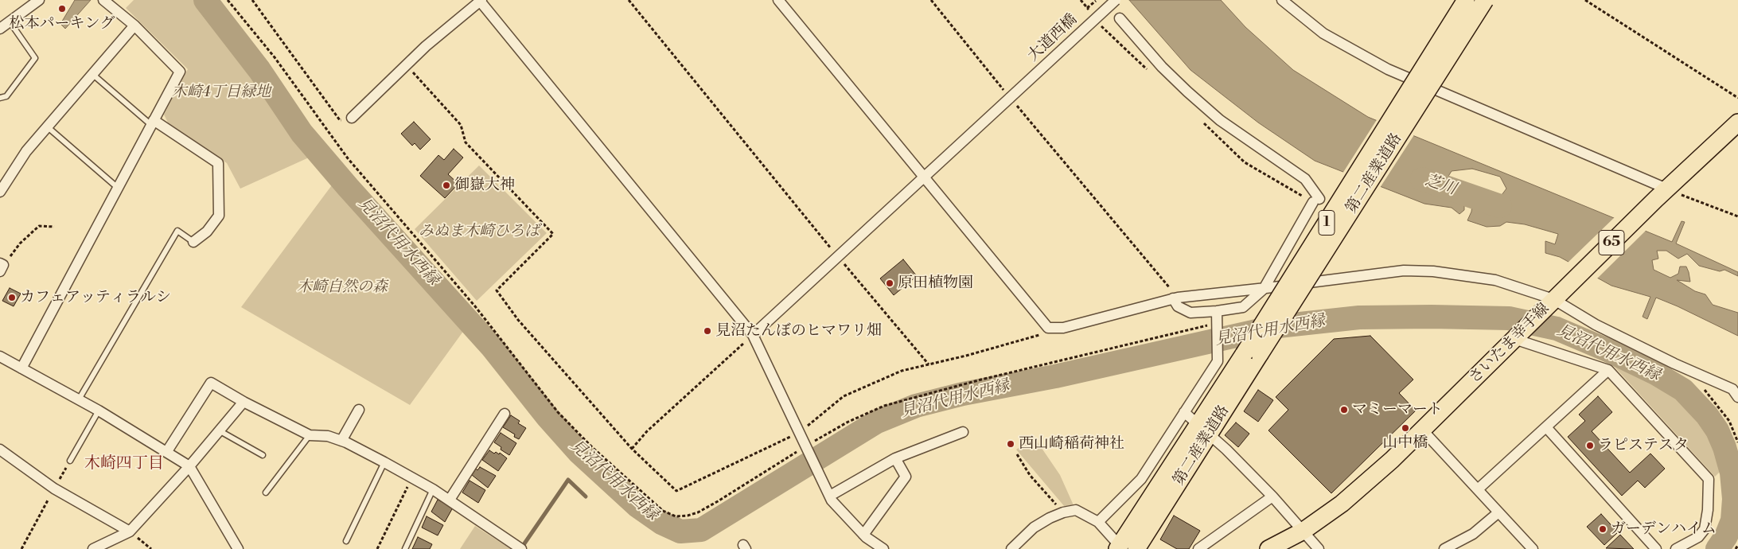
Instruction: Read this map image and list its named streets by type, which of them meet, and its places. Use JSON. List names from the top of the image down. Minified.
{"streets":{"main road":["第二産業道路","1","65","さいたま幸手線"],"street":["大道西橋"]},"districts":["木崎四丁目"],"water":["芝川","見沼代用水西縁"],"parks":["木崎4丁目緑地","みぬま木崎ひろば","木崎自然の森"],"places":["松本パーキング","御嶽大神","原田植物園","カフェアッティラルシ","見沼たんぼのヒマワリ畑","マミーマート","山中橋","西山崎稲荷神社","ラピステスタ","ガーデンハイム"]}
